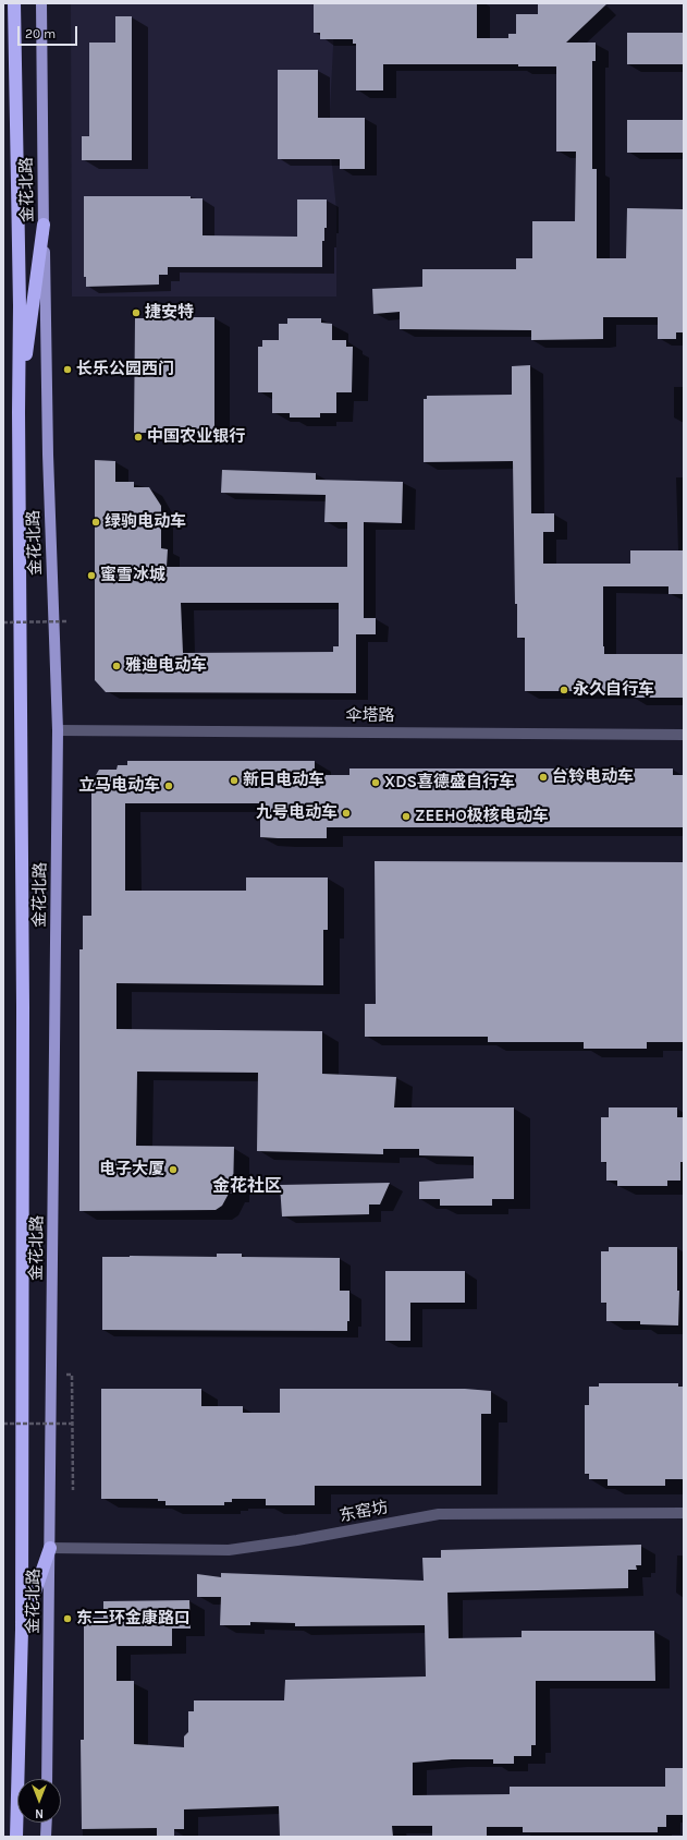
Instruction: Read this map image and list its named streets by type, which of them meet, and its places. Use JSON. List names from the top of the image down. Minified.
{"streets":{"main road":["金花北路"],"street":["伞塔路","东窑坊"]},"crossings":[["金花北路","伞塔路"],["金花北路","东窑坊"]],"districts":["金花社区"],"places":["捷安特","长乐公园西门","中国农业银行","绿驹电动车","蜜雪冰城","雅迪电动车","永久自行车","台铃电动车","新日电动车","XDS喜德盛自行车","立马电动车","九号电动车","ZEEHO极核电动车","电子大厦","东二环金康路口"],"scale_bar":"20 m","north":"bottom"}
